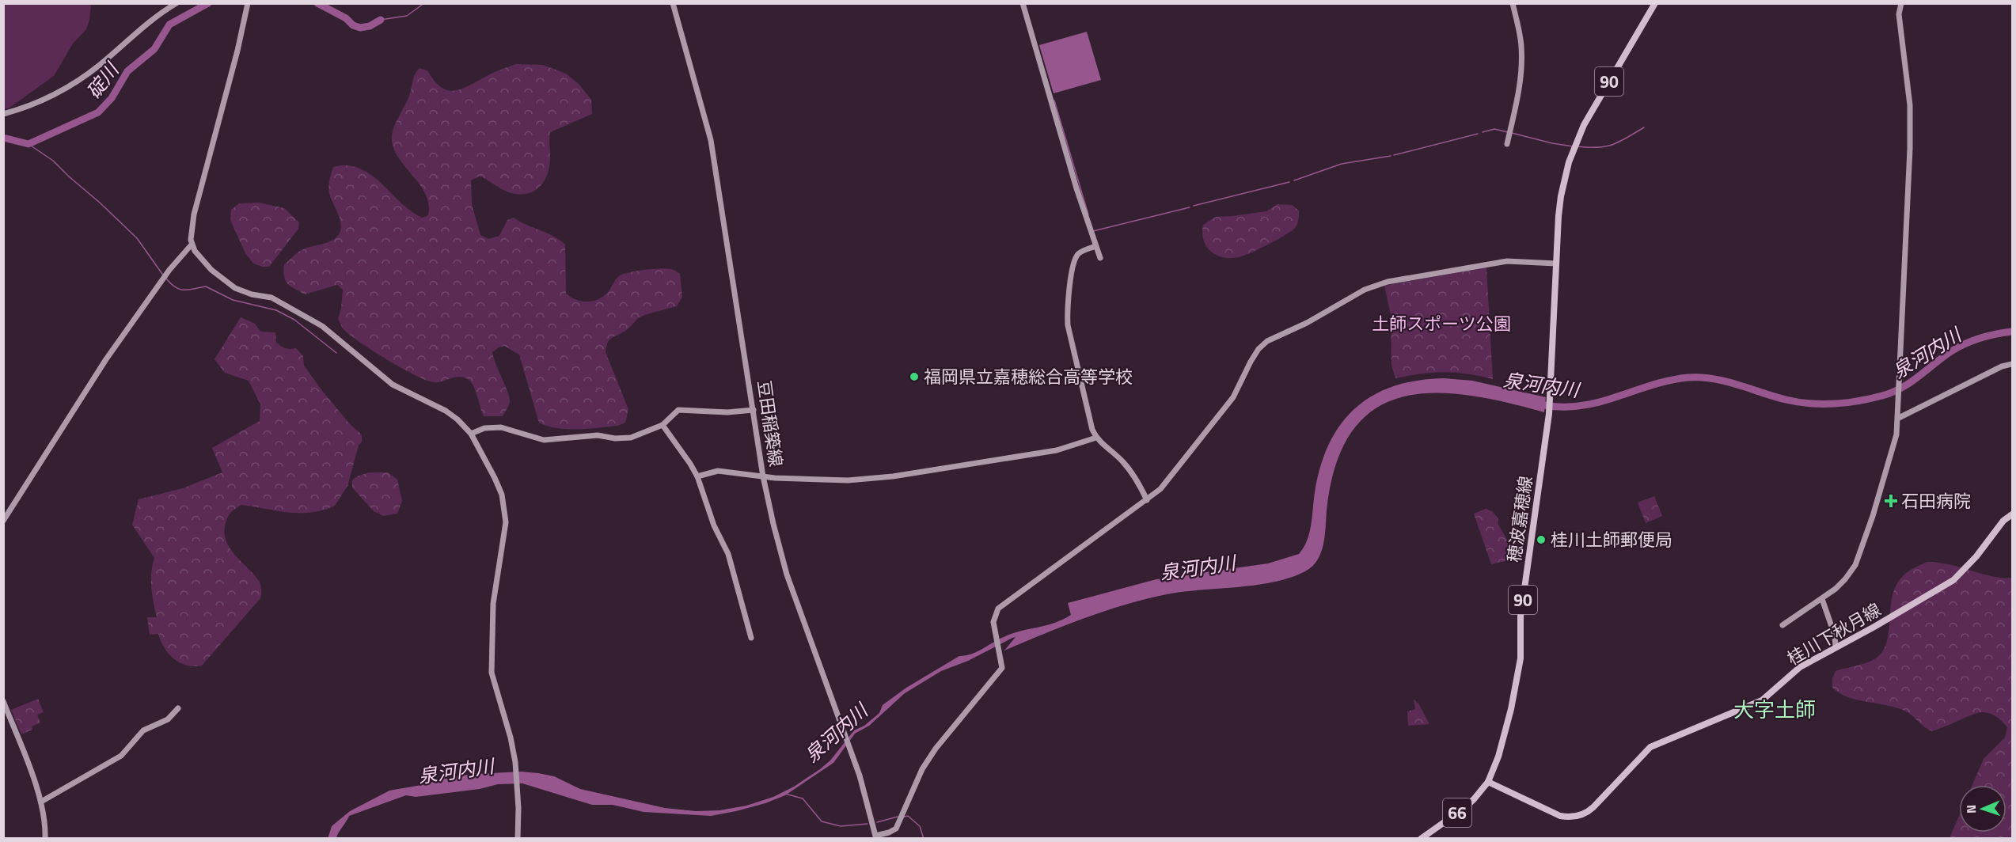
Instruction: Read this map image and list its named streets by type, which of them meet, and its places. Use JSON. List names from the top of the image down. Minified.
{"streets":{"main road":["90","穂波嘉穂線","桂川下秋月線","66"],"street":["豆田稲築線"]},"crossings":[["90","穂波嘉穂線"],["穂波嘉穂線","桂川下秋月線"],["穂波嘉穂線","66"],["桂川下秋月線","66"]],"districts":["大字土師"],"water":["碇川","泉河内川"],"parks":["土師スポーツ公園"],"places":{"other":["福岡県立嘉穂総合高等学校","桂川土師郵便局"],"health":["石田病院"]},"north":"left"}
